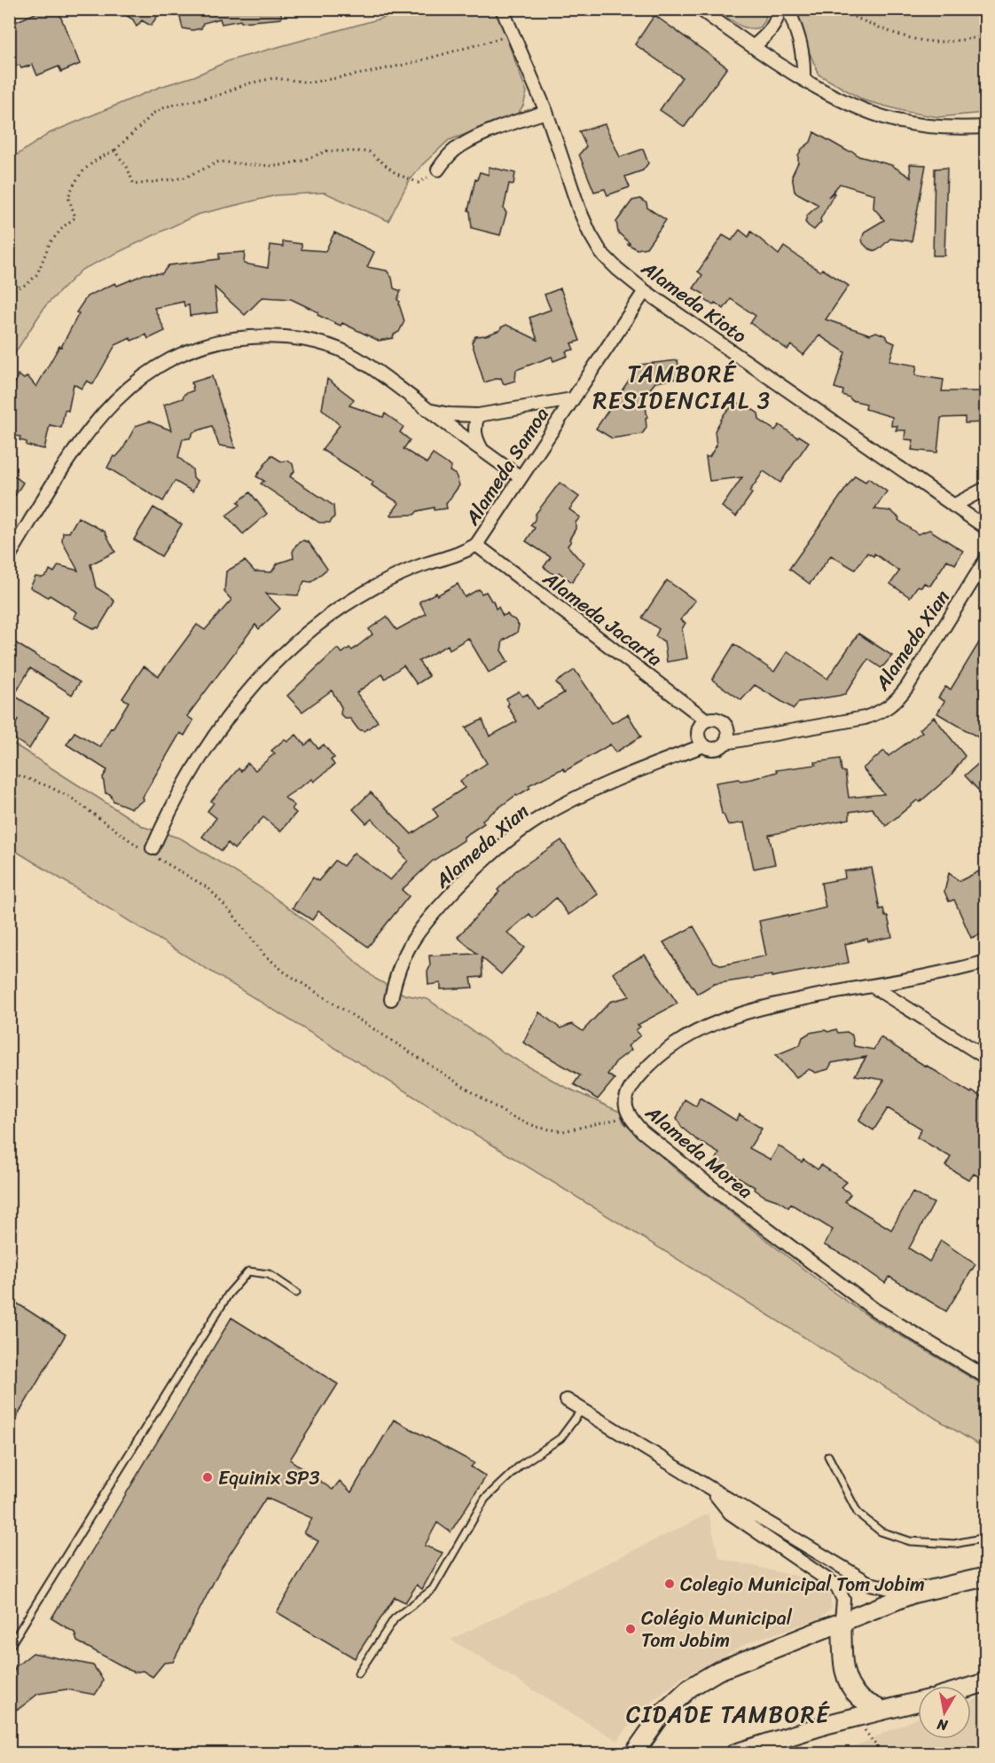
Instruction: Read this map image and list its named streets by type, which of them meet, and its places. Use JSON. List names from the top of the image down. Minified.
{"streets":{"street":["Alameda Kioto","Alameda Samoa","Alameda Jacarta","Alameda Xian","Alameda Morea"]},"crossings":[["Alameda Kioto","Alameda Samoa"],["Alameda Samoa","Alameda Jacarta"],["Alameda Jacarta","Alameda Xian"]],"districts":["TAMBORÉ RESIDENCIAL 3","CIDADE TAMBORÉ"],"places":["Equinix SP3","Colegio Municipal Tom Jobim","Colégio Municipal Tom Jobim"],"north":"bottom"}
